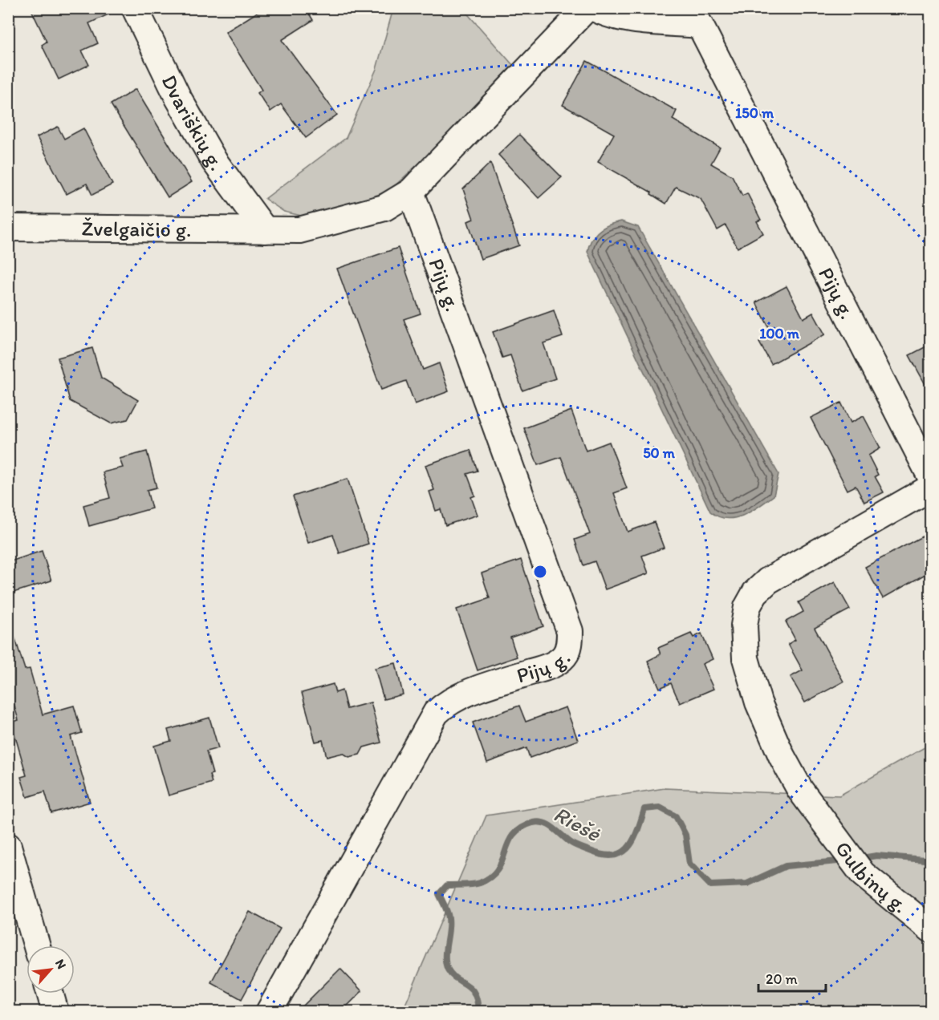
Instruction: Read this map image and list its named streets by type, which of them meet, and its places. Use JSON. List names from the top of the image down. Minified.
{"streets":{"street":["Dvariškių g.","Žvelgaičio g.","Pijų g.","Gulbinų g."]},"crossings":[["Dvariškių g.","Žvelgaičio g."],["Žvelgaičio g.","Pijų g."]],"water":["Riešė"],"scale_bar":"20 m","north":"top right","rings":["150 m","100 m","50 m"]}
